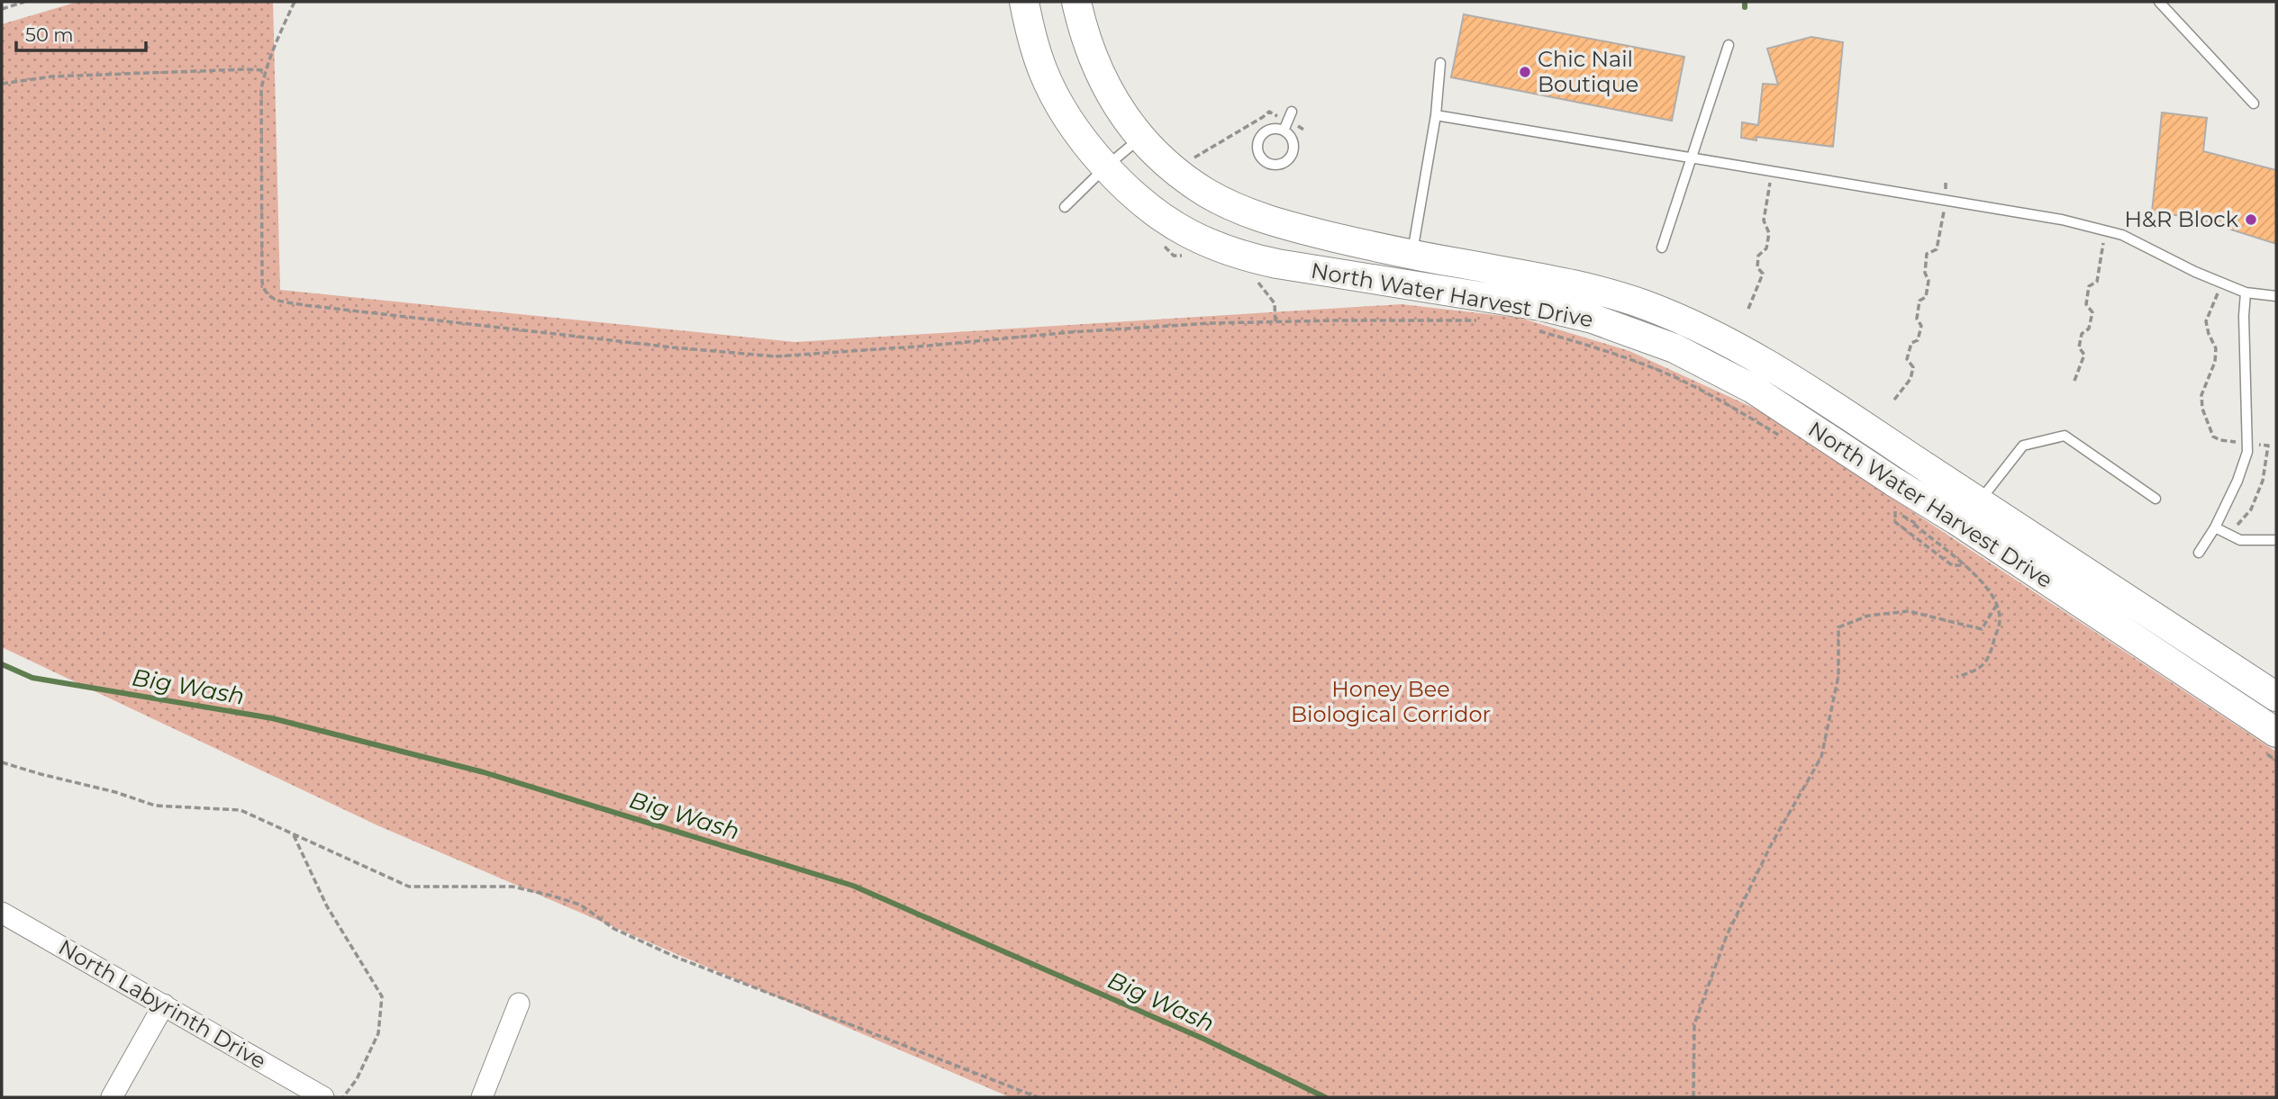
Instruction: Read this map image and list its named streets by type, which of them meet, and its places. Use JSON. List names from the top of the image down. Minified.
{"streets":{"street":["North Water Harvest Drive","North Labyrinth Drive"]},"water":["Big Wash"],"parks":["Honey Bee Biological Corridor"],"places":["Chic Nail Boutique","H&R Block"],"scale_bar":"50 m"}
